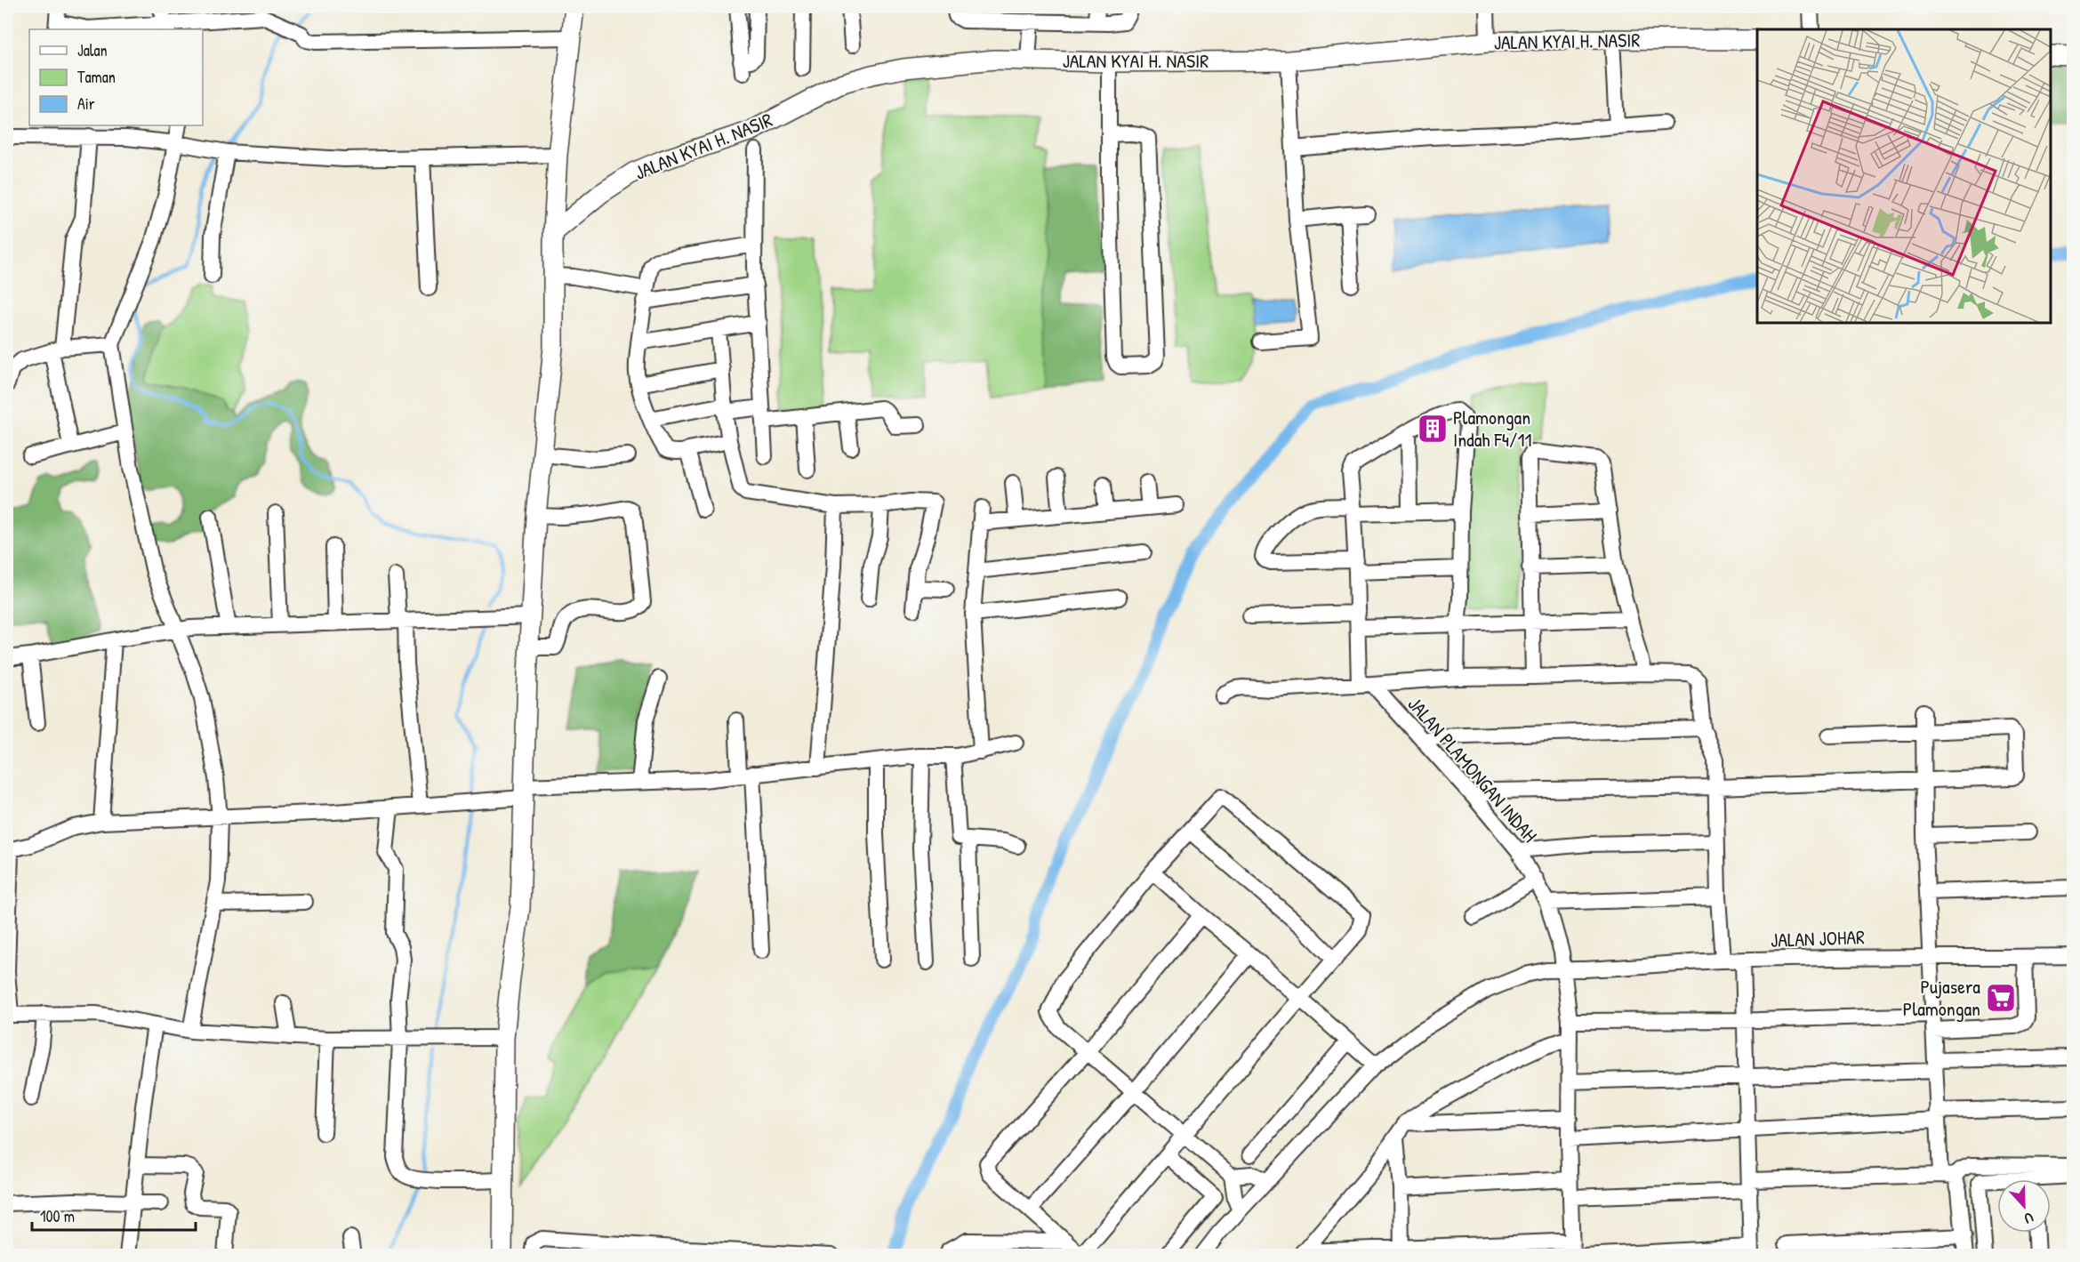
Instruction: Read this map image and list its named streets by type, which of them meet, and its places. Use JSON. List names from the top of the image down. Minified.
{"streets":{"main road":["JALAN KYAI H. NASIR"],"street":["JALAN PLAMONGAN INDAH","JALAN JOHAR"]},"crossings":[["JALAN PLAMONGAN INDAH","JALAN JOHAR"]],"places":{"building":["Plamongan Indah F4/11"],"supermarket":["Pujasera Plamongan"]},"legend":["Jalan","Taman","Air"],"scale_bar":"100 m","north":"bottom"}
